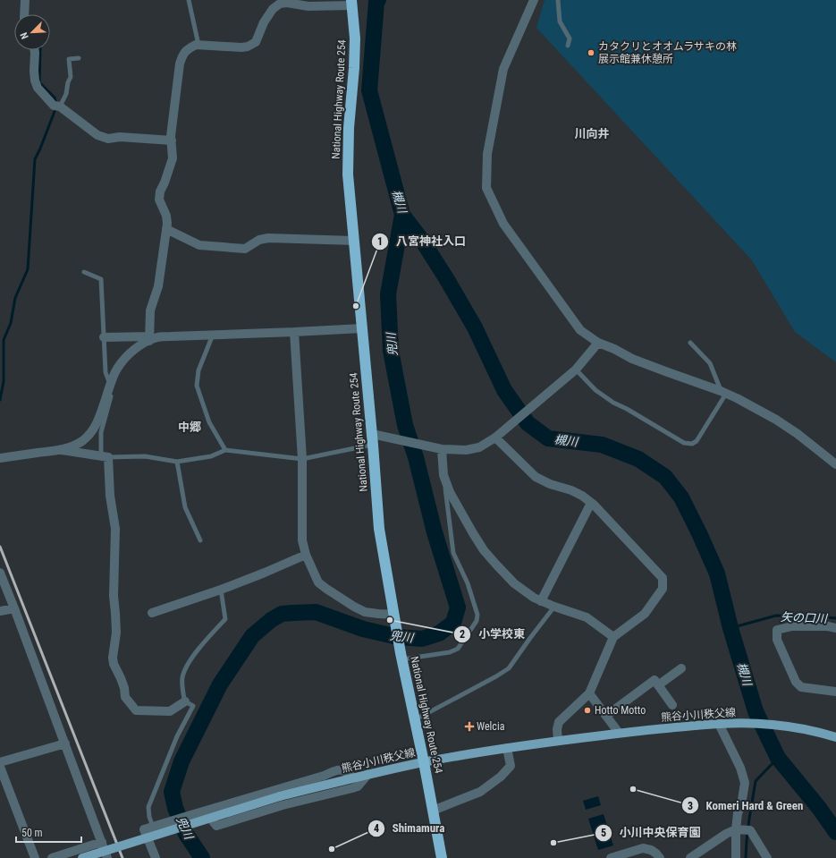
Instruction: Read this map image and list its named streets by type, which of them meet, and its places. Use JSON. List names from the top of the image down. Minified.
{"streets":{"highway":["National Highway Route 254"],"main road":["熊谷小川秩父線"]},"crossings":[["National Highway Route 254","熊谷小川秩父線"]],"districts":["川向井","中郷"],"water":["槻川","兜川","矢の口川"],"places":{"other":["カタクリとオオムラサキの林 展示館兼休憩所","八宮神社入口","小学校東","Hotto Motto","Komeri Hard & Green","小川中央保育園","Shimamura"],"health":["Welcia"]},"scale_bar":"50 m","north":"bottom left"}
